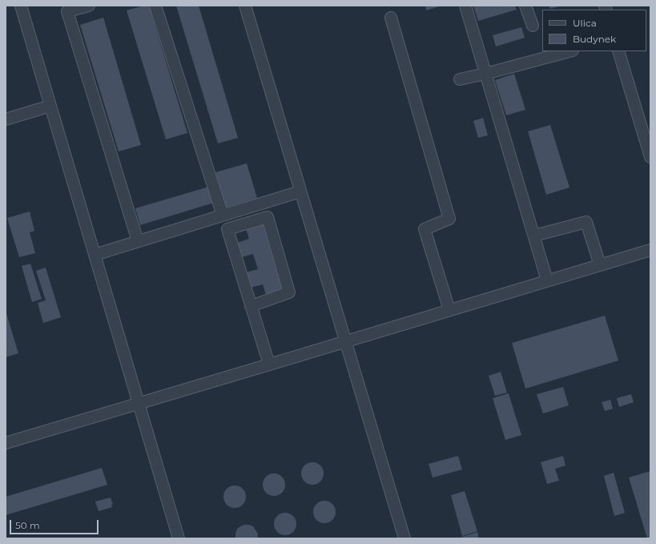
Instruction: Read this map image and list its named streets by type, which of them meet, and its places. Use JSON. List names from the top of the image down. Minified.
{"legend":["Ulica","Budynek"],"scale_bar":"50 m"}
